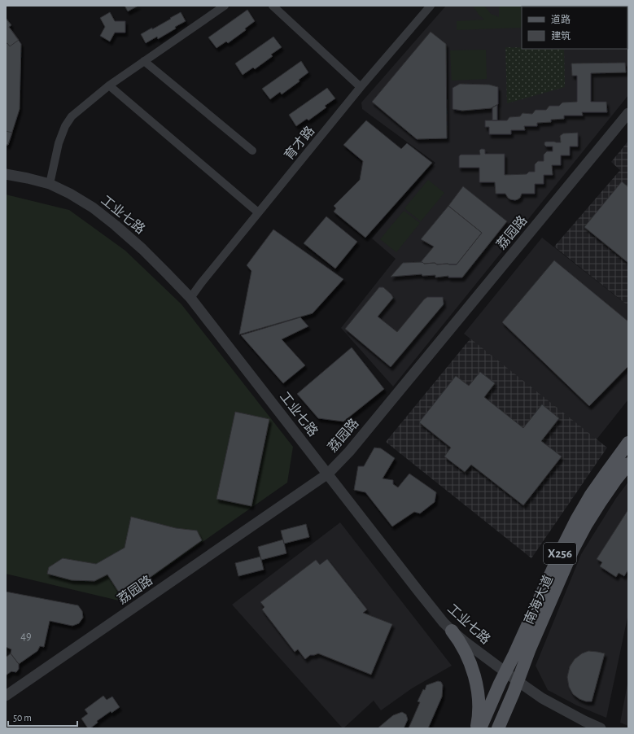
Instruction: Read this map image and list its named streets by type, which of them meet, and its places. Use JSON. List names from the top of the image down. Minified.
{"streets":{"main road":["X256","南海大道"],"street":["育才路","工业七路","荔园路"]},"crossings":[["育才路","工业七路"],["工业七路","荔园路"],["工业七路","南海大道"]],"house_numbers":["49"],"legend":["道路","建筑"],"scale_bar":"50 m"}
